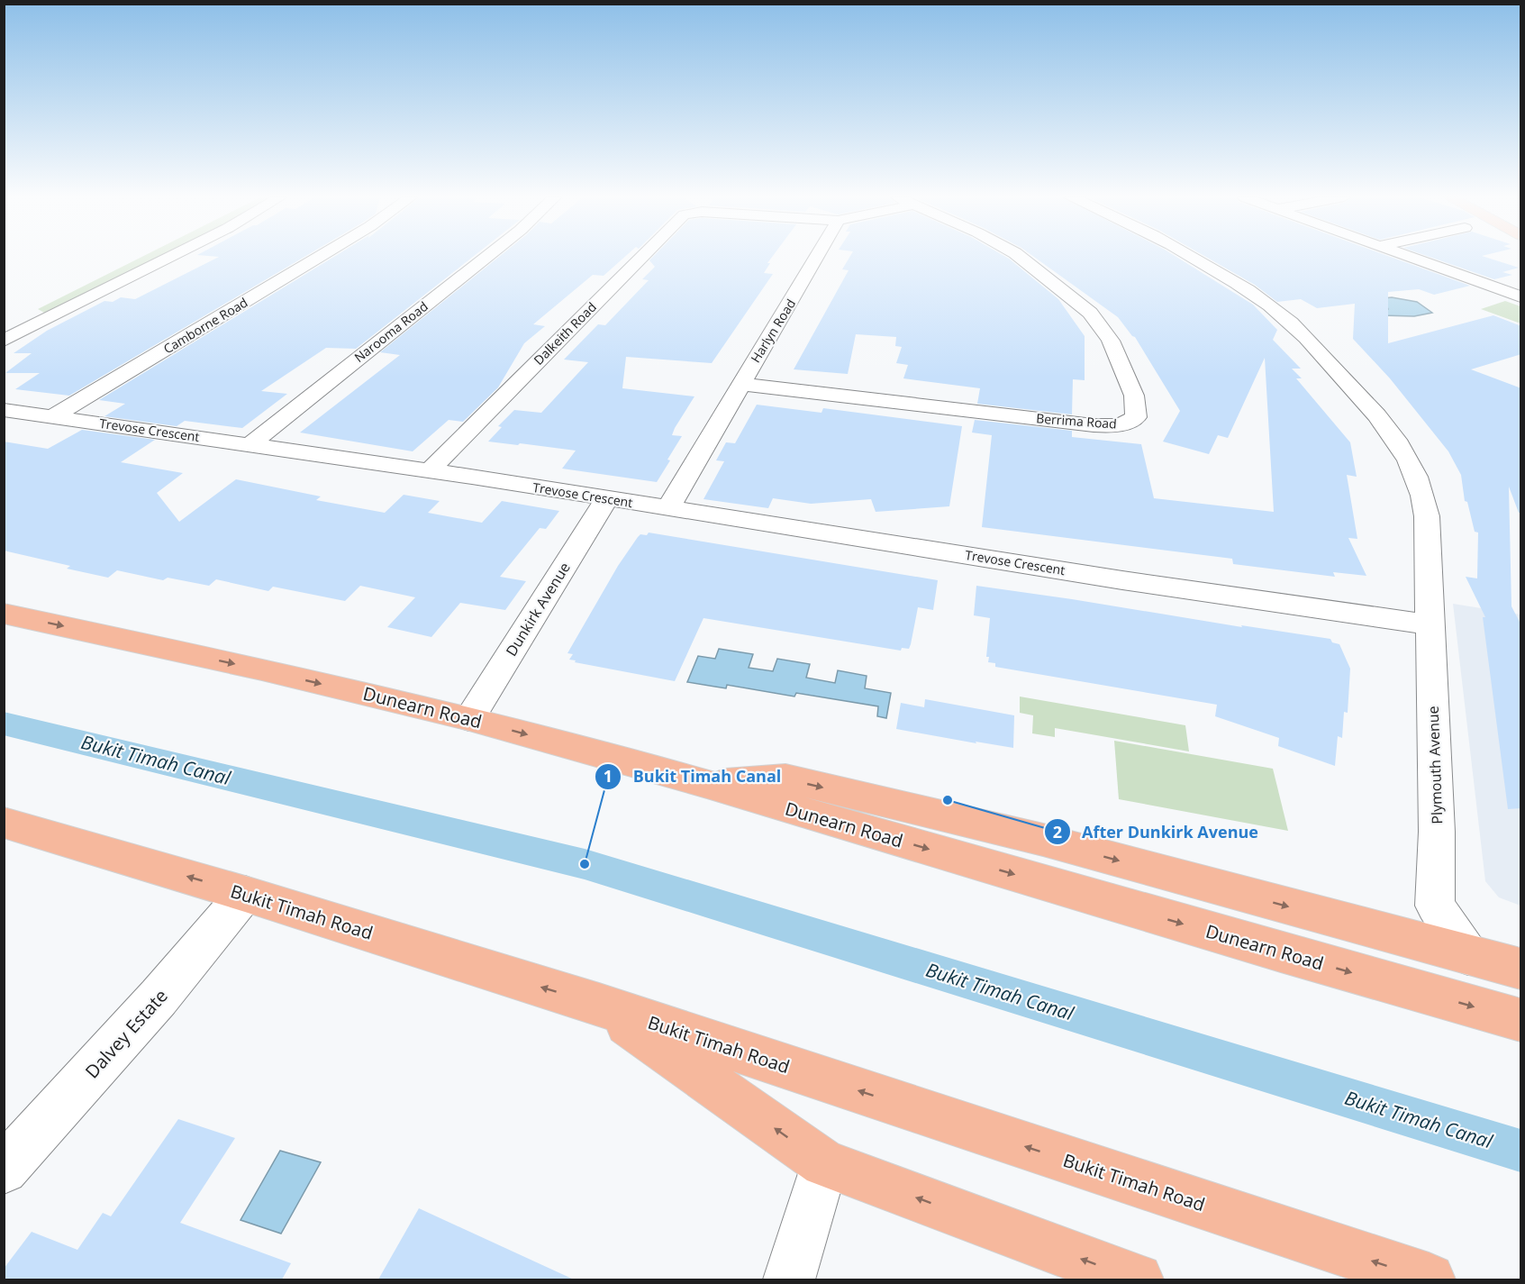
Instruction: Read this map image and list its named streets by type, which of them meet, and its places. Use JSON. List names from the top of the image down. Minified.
{"streets":{"highway":["Dunearn Road","Bukit Timah Road"],"street":["Camborne Road","Harlyn Road","Narooma Road","Dalkeith Road","Berrima Road","Trevose Crescent","Dunkirk Avenue","Plymouth Avenue","Dalvey Estate"]},"crossings":[["Camborne Road","Trevose Crescent"],["Harlyn Road","Berrima Road"],["Harlyn Road","Trevose Crescent"],["Narooma Road","Trevose Crescent"],["Dalkeith Road","Trevose Crescent"],["Trevose Crescent","Dunkirk Avenue"],["Trevose Crescent","Plymouth Avenue"],["Dunkirk Avenue","Dunearn Road"],["Bukit Timah Road","Dalvey Estate"]],"water":["Bukit Timah Canal"],"places":["After Dunkirk Avenue","Bukit Timah Canal"]}
